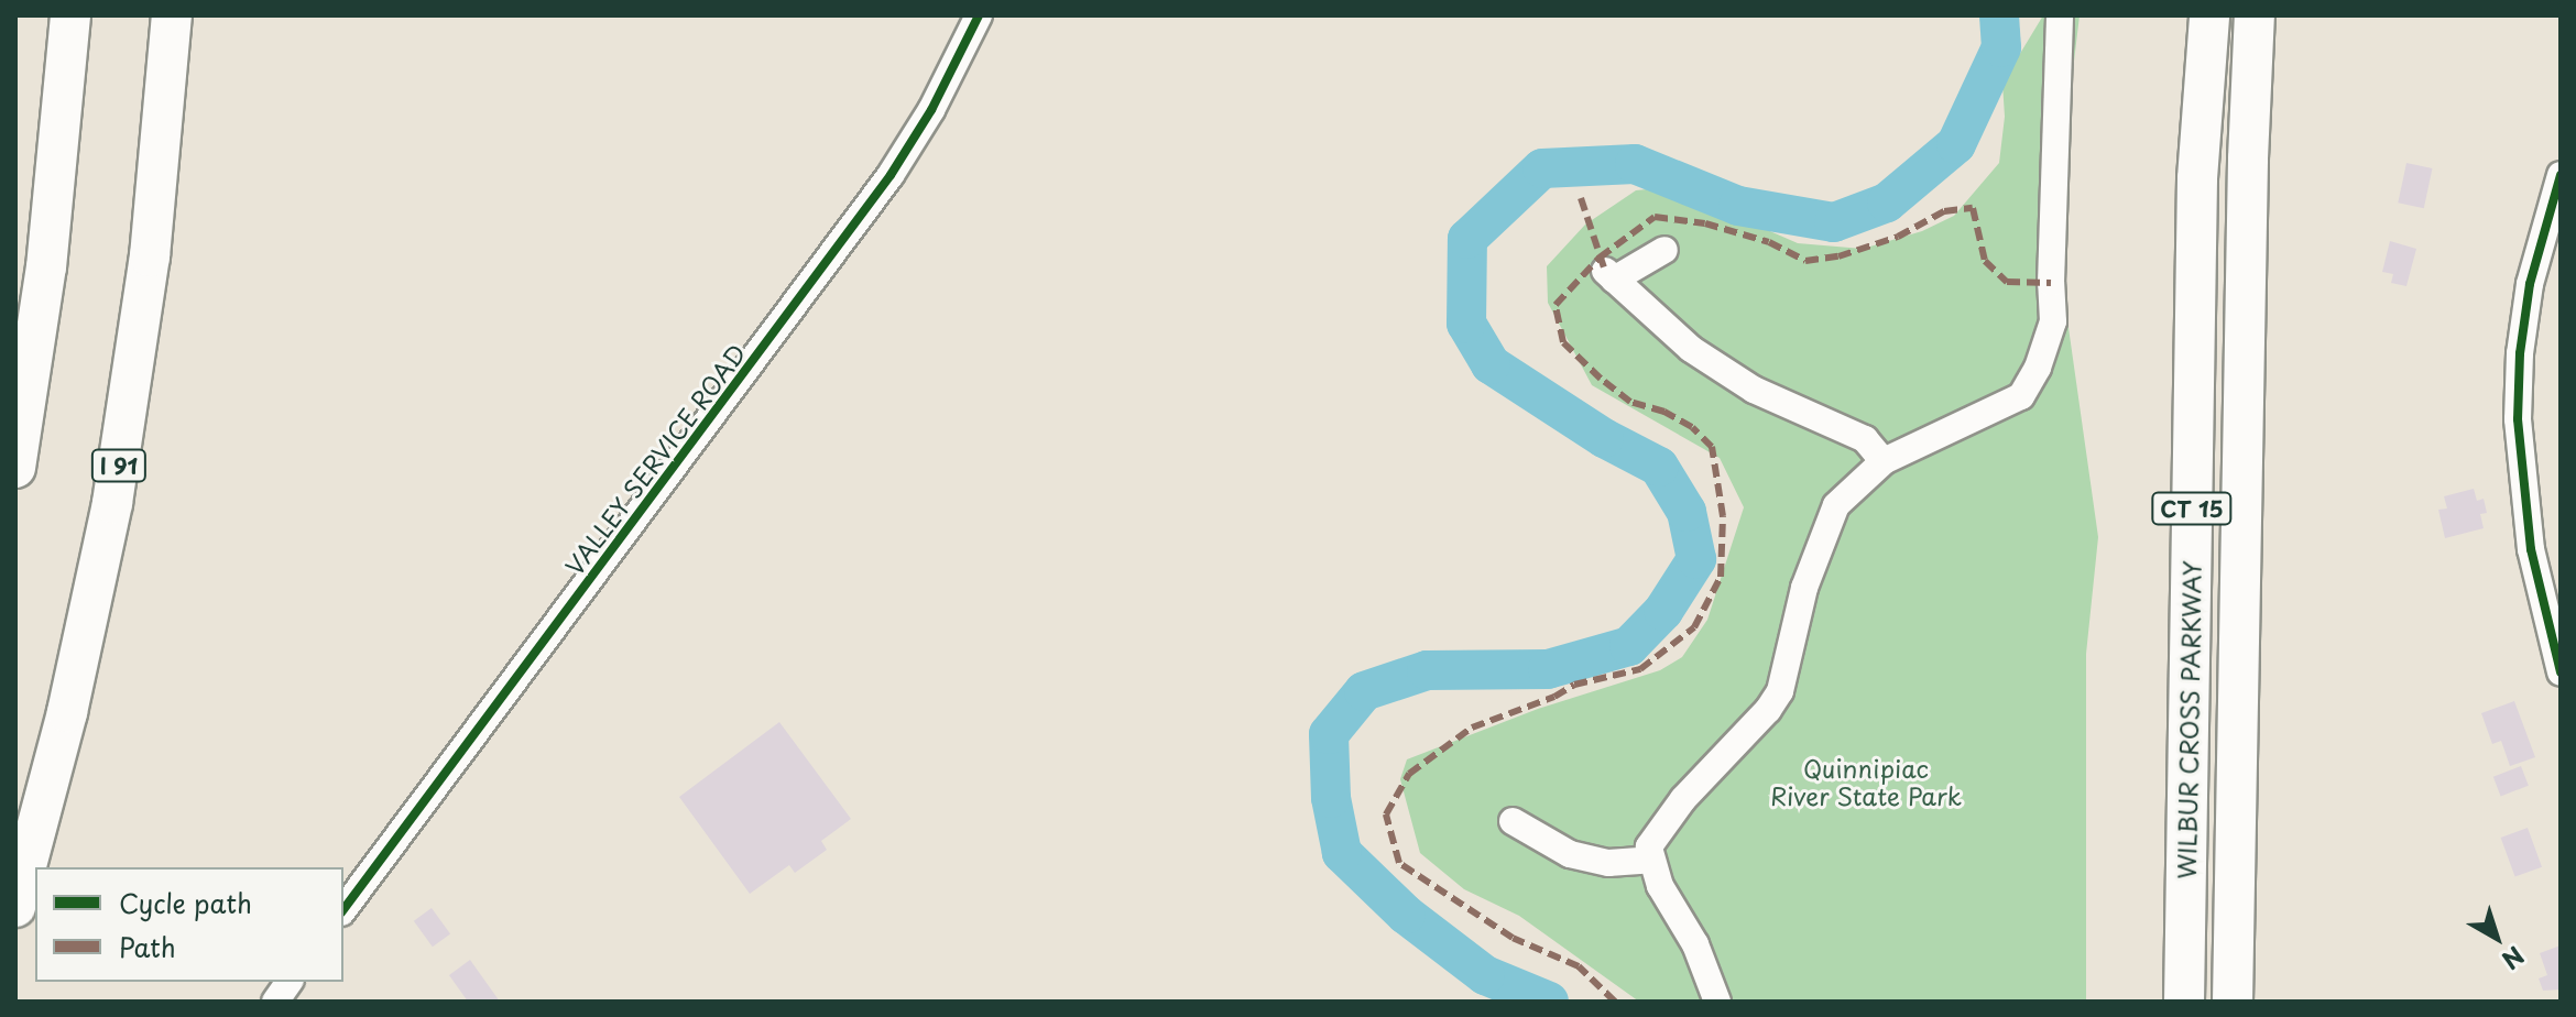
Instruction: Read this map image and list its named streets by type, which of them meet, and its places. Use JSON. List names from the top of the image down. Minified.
{"streets":{"highway":["I 91","CT 15","WILBUR CROSS PARKWAY"],"street":["VALLEY SERVICE ROAD"]},"parks":["Quinnipiac River State Park"],"legend":["Cycle path","Path"],"north":"bottom right"}
